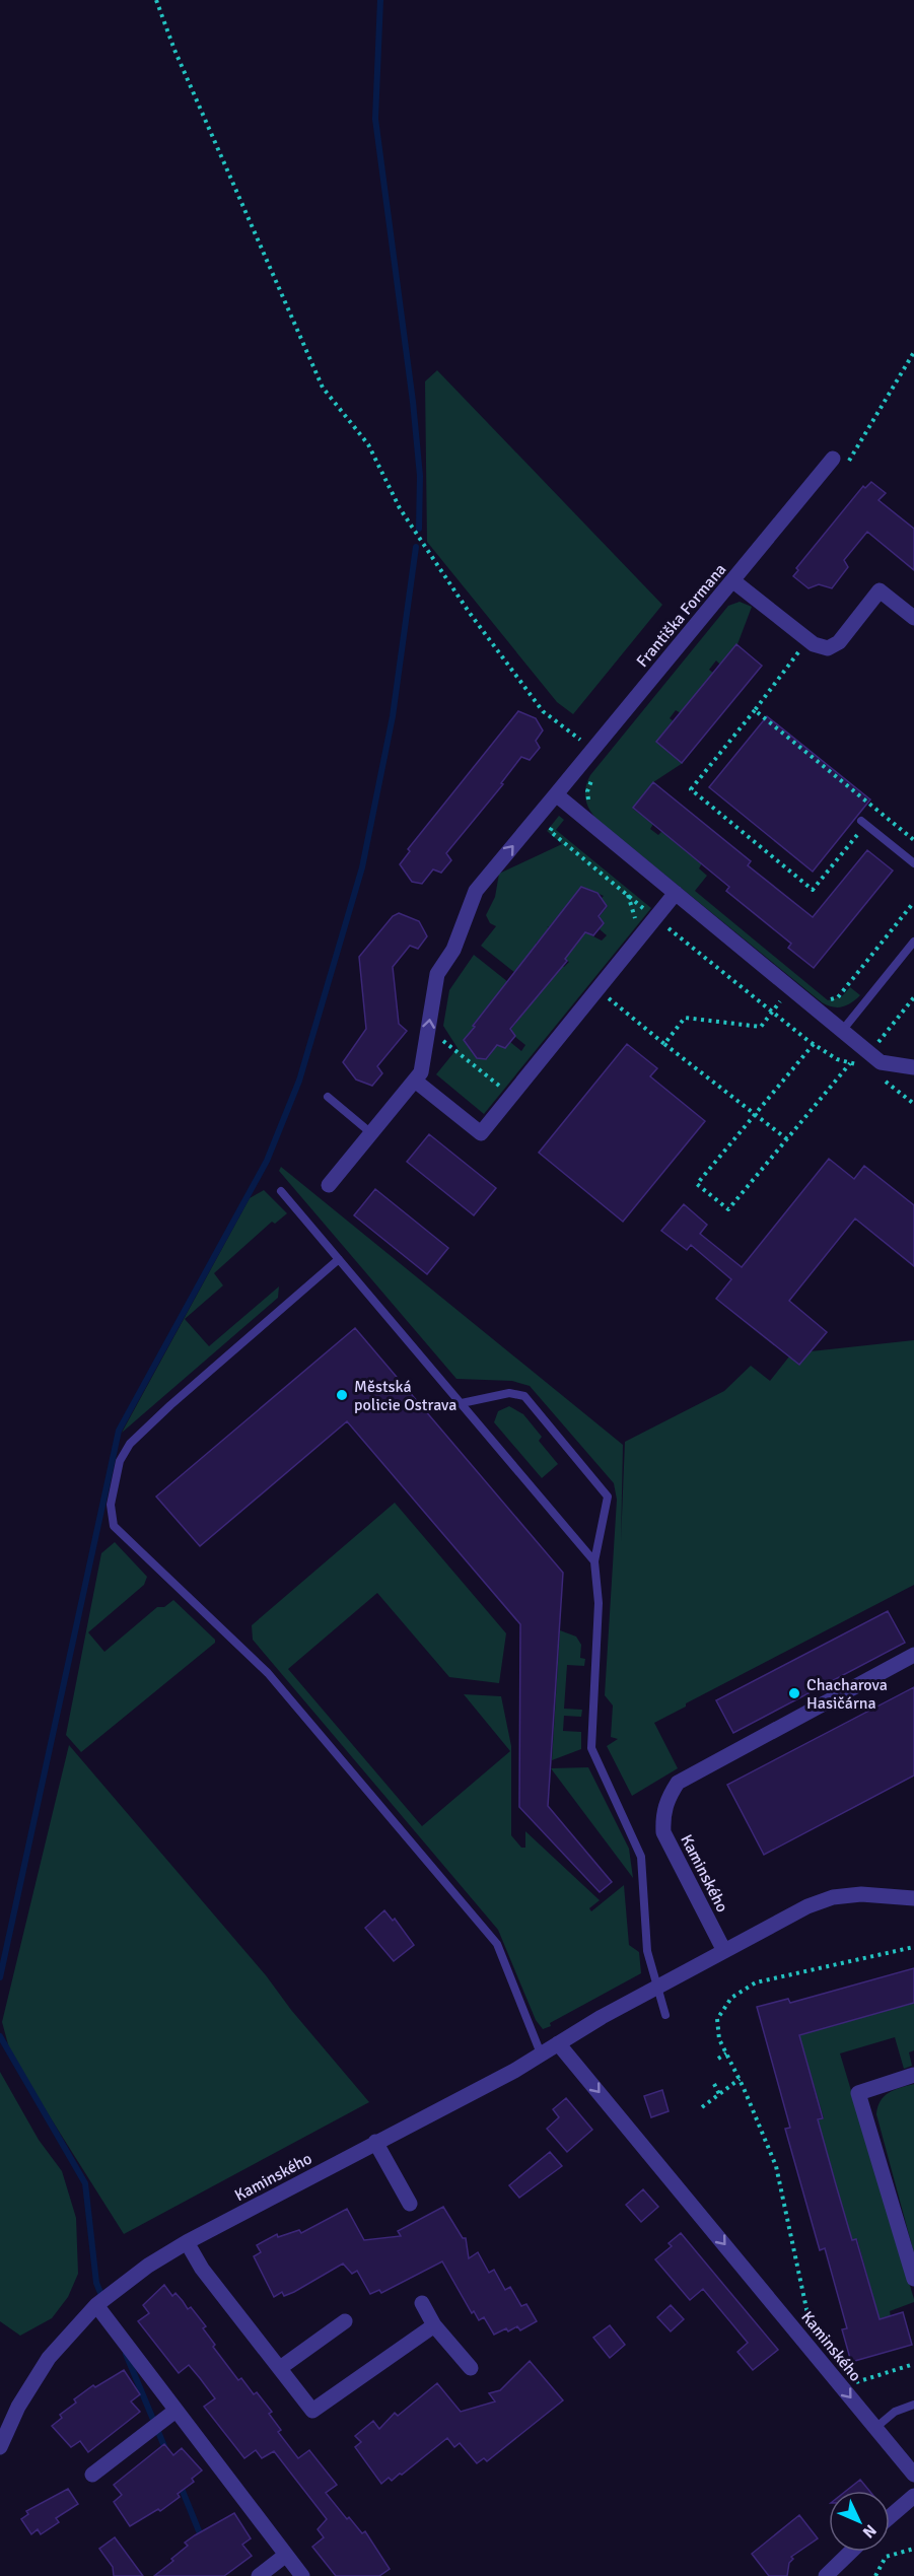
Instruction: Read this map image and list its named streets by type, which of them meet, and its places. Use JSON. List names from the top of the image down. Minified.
{"streets":{"street":["Františka Formana","Kaminského"]},"one_way":["Františka Formana"],"places":["Městská policie Ostrava","Chacharova Hasičárna"],"north":"bottom right"}
